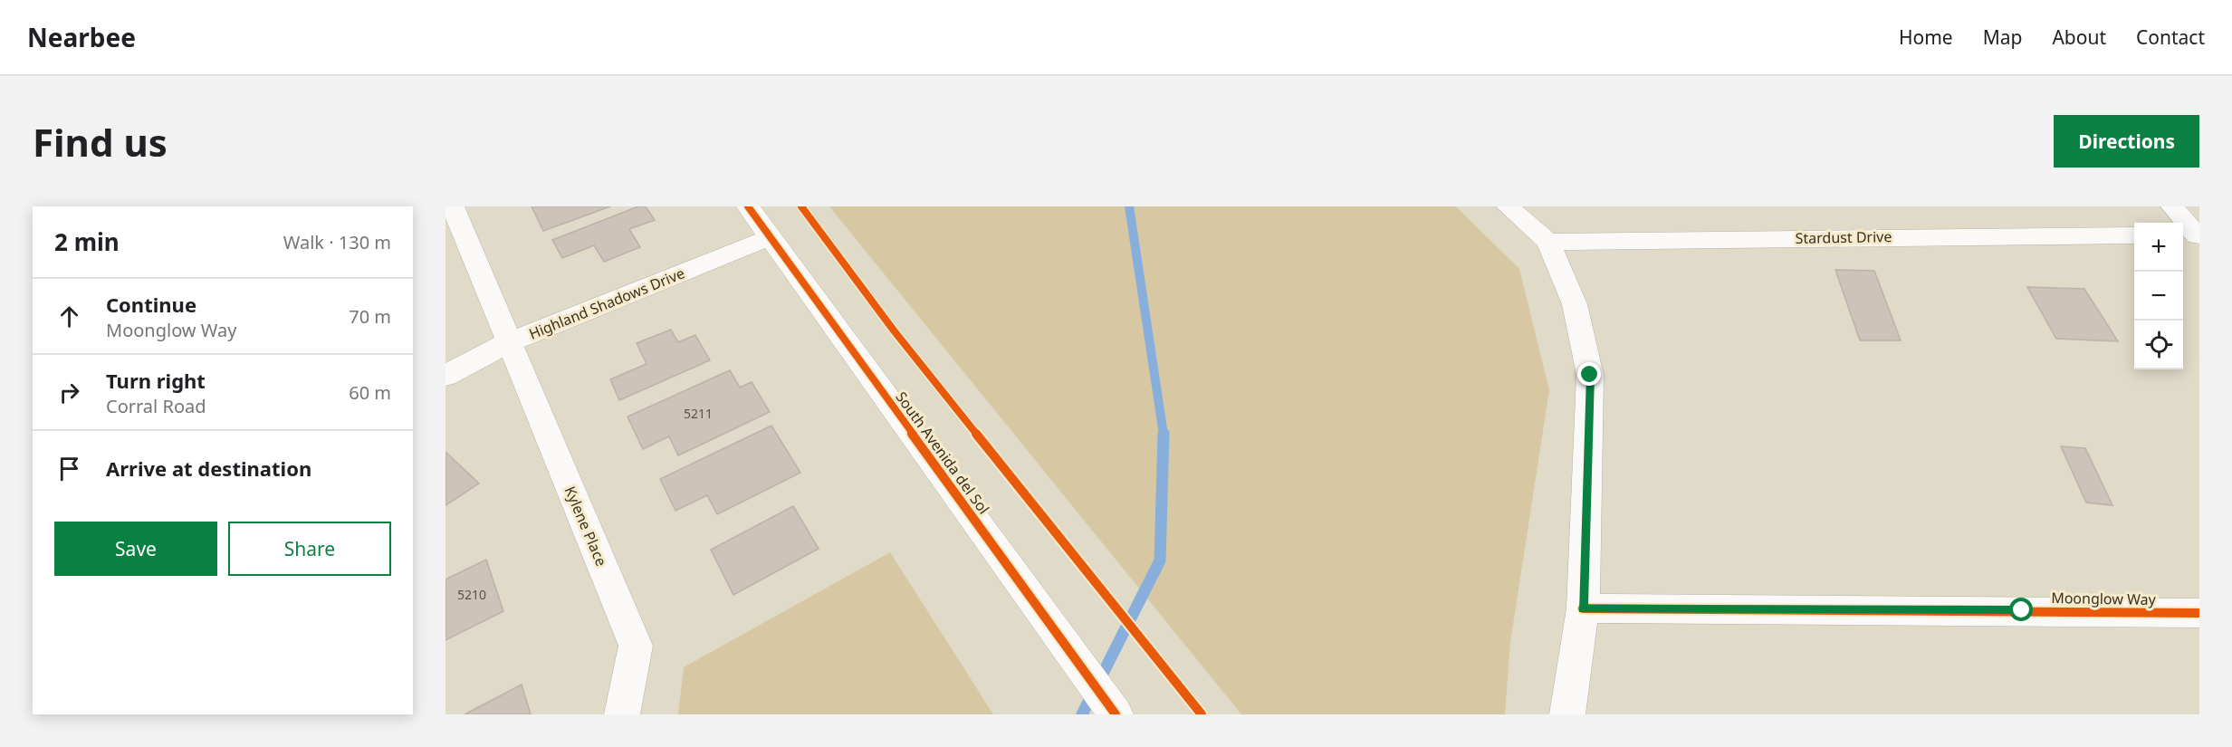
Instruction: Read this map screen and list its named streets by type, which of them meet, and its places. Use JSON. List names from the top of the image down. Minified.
{"streets":{"street":["Stardust Drive","Highland Shadows Drive","South Avenida del Sol","Kylene Place","Moonglow Way"]},"crossings":[["Highland Shadows Drive","South Avenida del Sol"],["Highland Shadows Drive","Kylene Place"]],"house_numbers":["5211","5210"],"page":{"header":"Nearbee","nav":["Home","Map","About","Contact"],"buttons":["Directions",["Save","Share"]],"title":"Find us","heading":["2 min","Walk · 130 m"],"map_buttons":["+","−"],"list":[["Continue","Moonglow Way","70 m"],["Turn right","Corral Road","60 m"],"Arrive at destination"]}}
